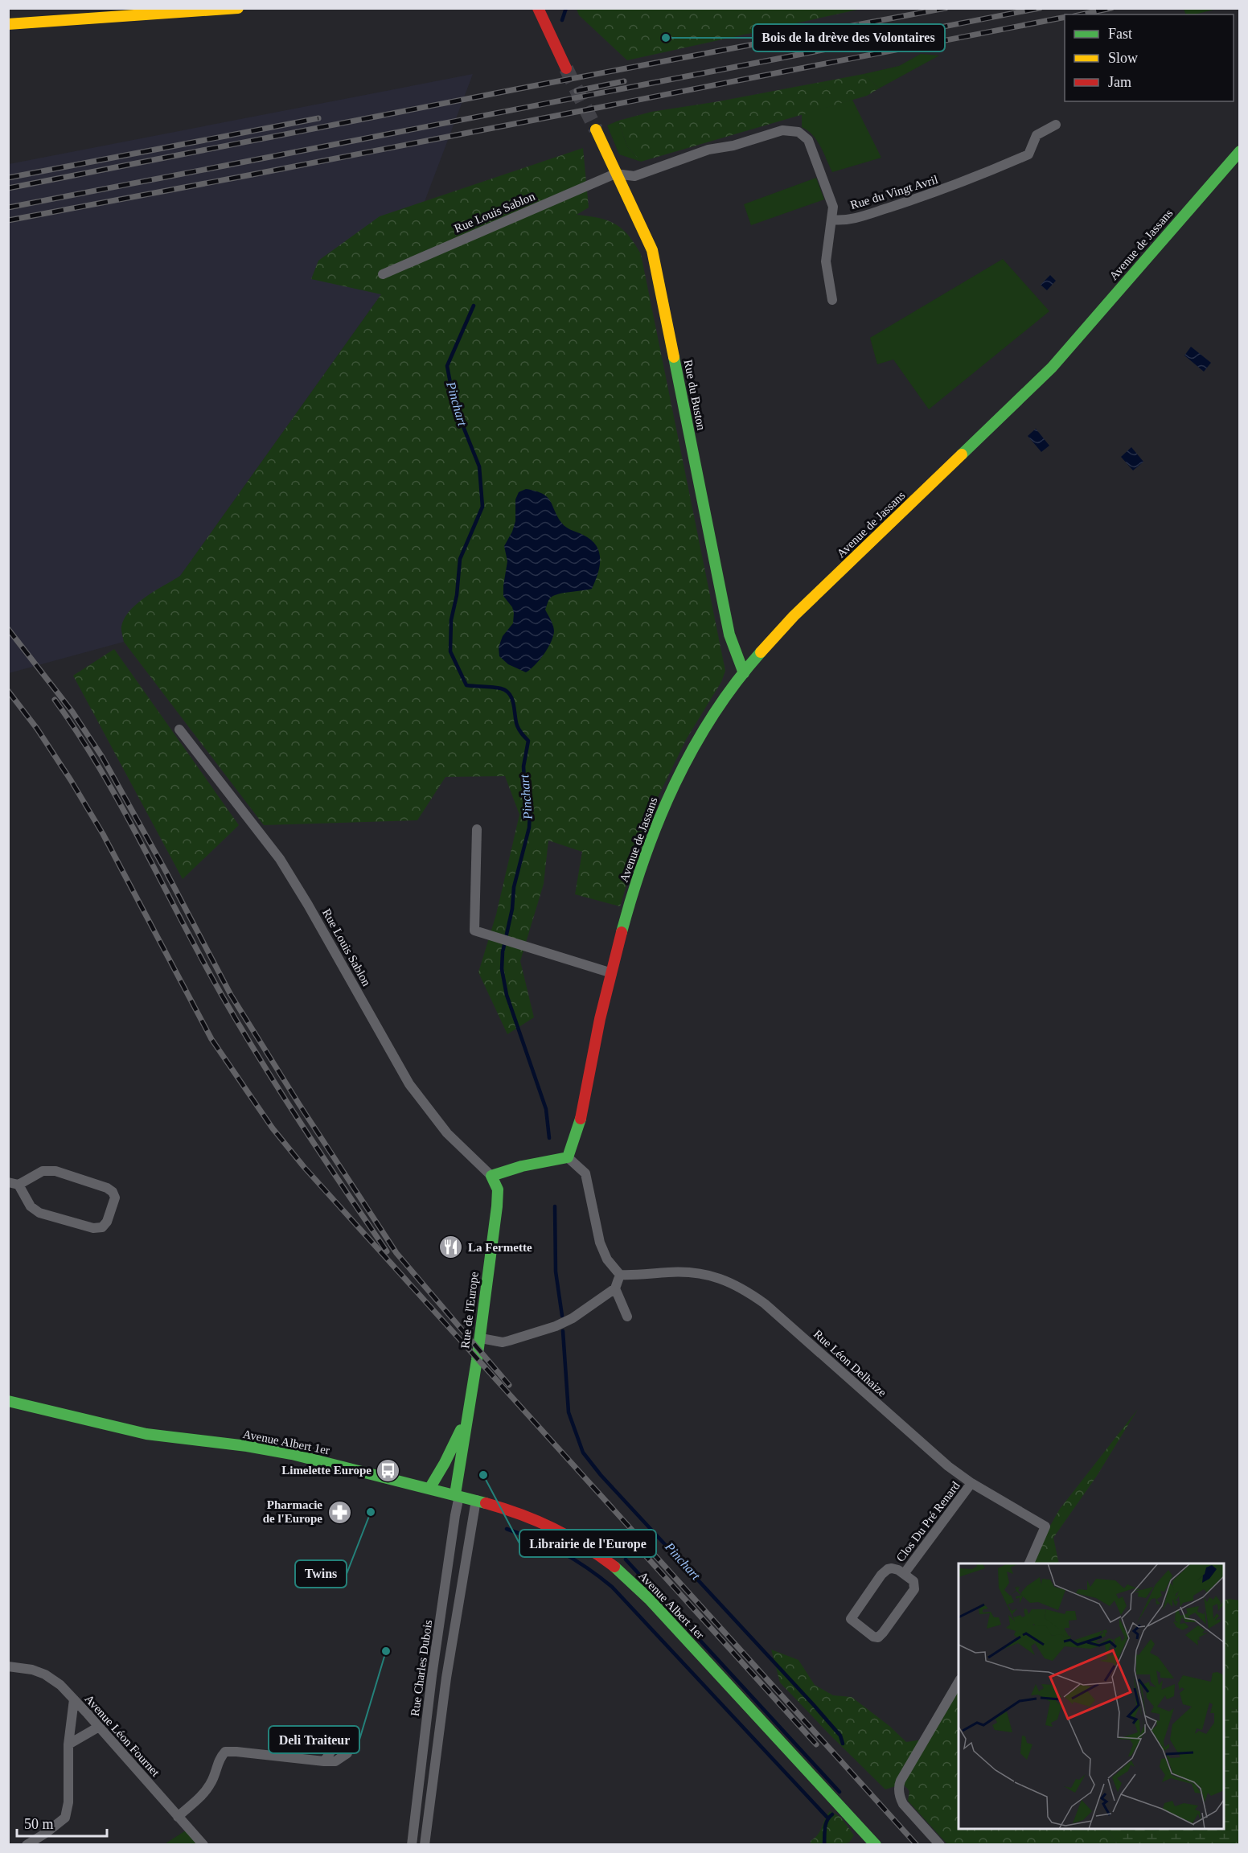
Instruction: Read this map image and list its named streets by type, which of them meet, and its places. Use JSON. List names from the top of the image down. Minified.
{"streets":{"street":["Rue du Vingt Avril","Rue Louis Sablon","Avenue de Jassans","Rue du Buston","Rue de l'Europe","Rue Léon Delhaize","Avenue Albert 1er","Clos Du Pré Renard","Rue Charles Dubois","Avenue Léon Fournet"]},"crossings":[["Rue du Vingt Avril","Rue Louis Sablon"],["Rue du Vingt Avril","Rue du Buston"],["Rue Louis Sablon","Rue du Buston"],["Rue Louis Sablon","Rue de l'Europe"],["Avenue de Jassans","Rue du Buston"],["Rue de l'Europe","Avenue Albert 1er"],["Rue de l'Europe","Rue Charles Dubois"],["Rue Léon Delhaize","Clos Du Pré Renard"],["Avenue Albert 1er","Rue Charles Dubois"]],"water":["Pinchart"],"places":{"other":["Bois de la drève des Volontaires","Librairie de l'Europe","Twins","Deli Traiteur"],"restaurant":["La Fermette"],"bus stop":["Limelette Europe"],"pharmacy":["Pharmacie de l'Europe"]},"legend":["Fast","Slow","Jam"],"scale_bar":"50 m"}
